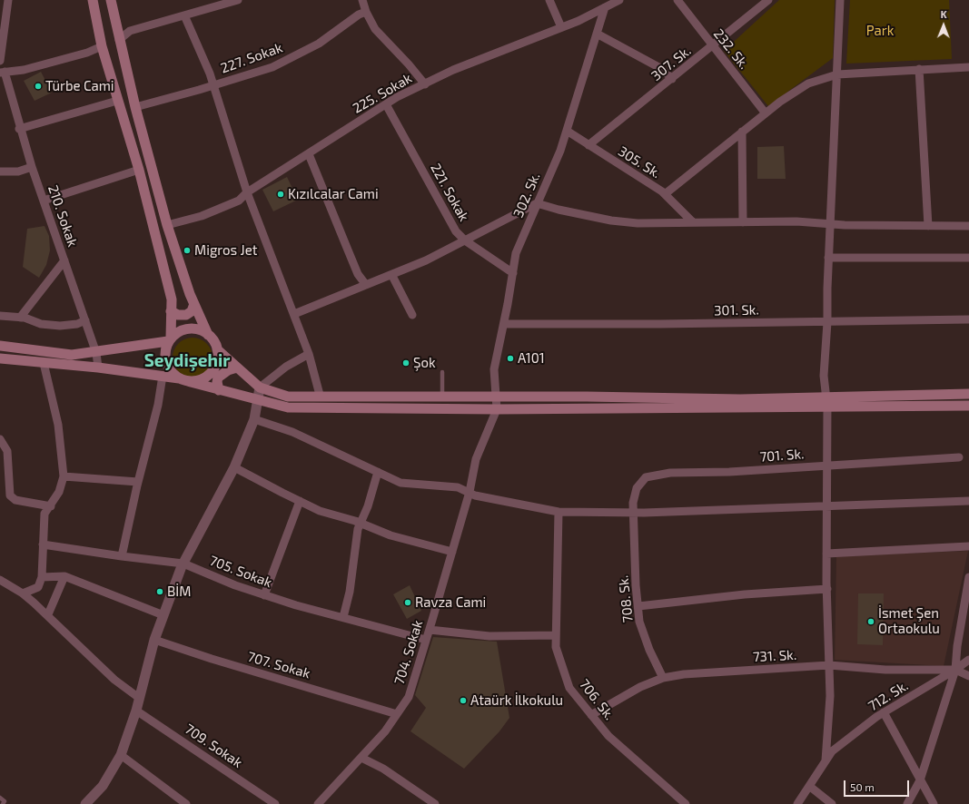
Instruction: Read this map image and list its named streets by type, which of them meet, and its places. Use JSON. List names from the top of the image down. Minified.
{"streets":{"street":["232. Sk.","227. Sokak","307. Sk.","225. Sokak","305. Sk.","221. Sokak","302. Sk.","210. Sokak","301. Sk.","701. Sk.","705. Sokak","708. Sk.","704. Sokak","731. Sk.","707. Sokak","712. Sk.","706. Sk.","709. Sokak"]},"crossings":[["232. Sk.","307. Sk."],["307. Sk.","305. Sk."],["225. Sokak","221. Sokak"],["225. Sokak","302. Sk."],["305. Sk.","302. Sk."],["221. Sokak","302. Sk."],["302. Sk.","301. Sk."],["302. Sk.","704. Sokak"],["701. Sk.","708. Sk."],["705. Sokak","704. Sokak"],["708. Sk.","731. Sk."],["704. Sokak","707. Sokak"],["731. Sk.","712. Sk."],["731. Sk.","706. Sk."]],"districts":["Seydişehir"],"parks":["Park"],"places":["Türbe Cami","Kızılcalar Cami","Migros Jet","A101","Şok","BİM","Ravza Cami","İsmet Şen Ortaokulu","Ataürk İlkokulu"],"scale_bar":"50 m","north":"top"}
